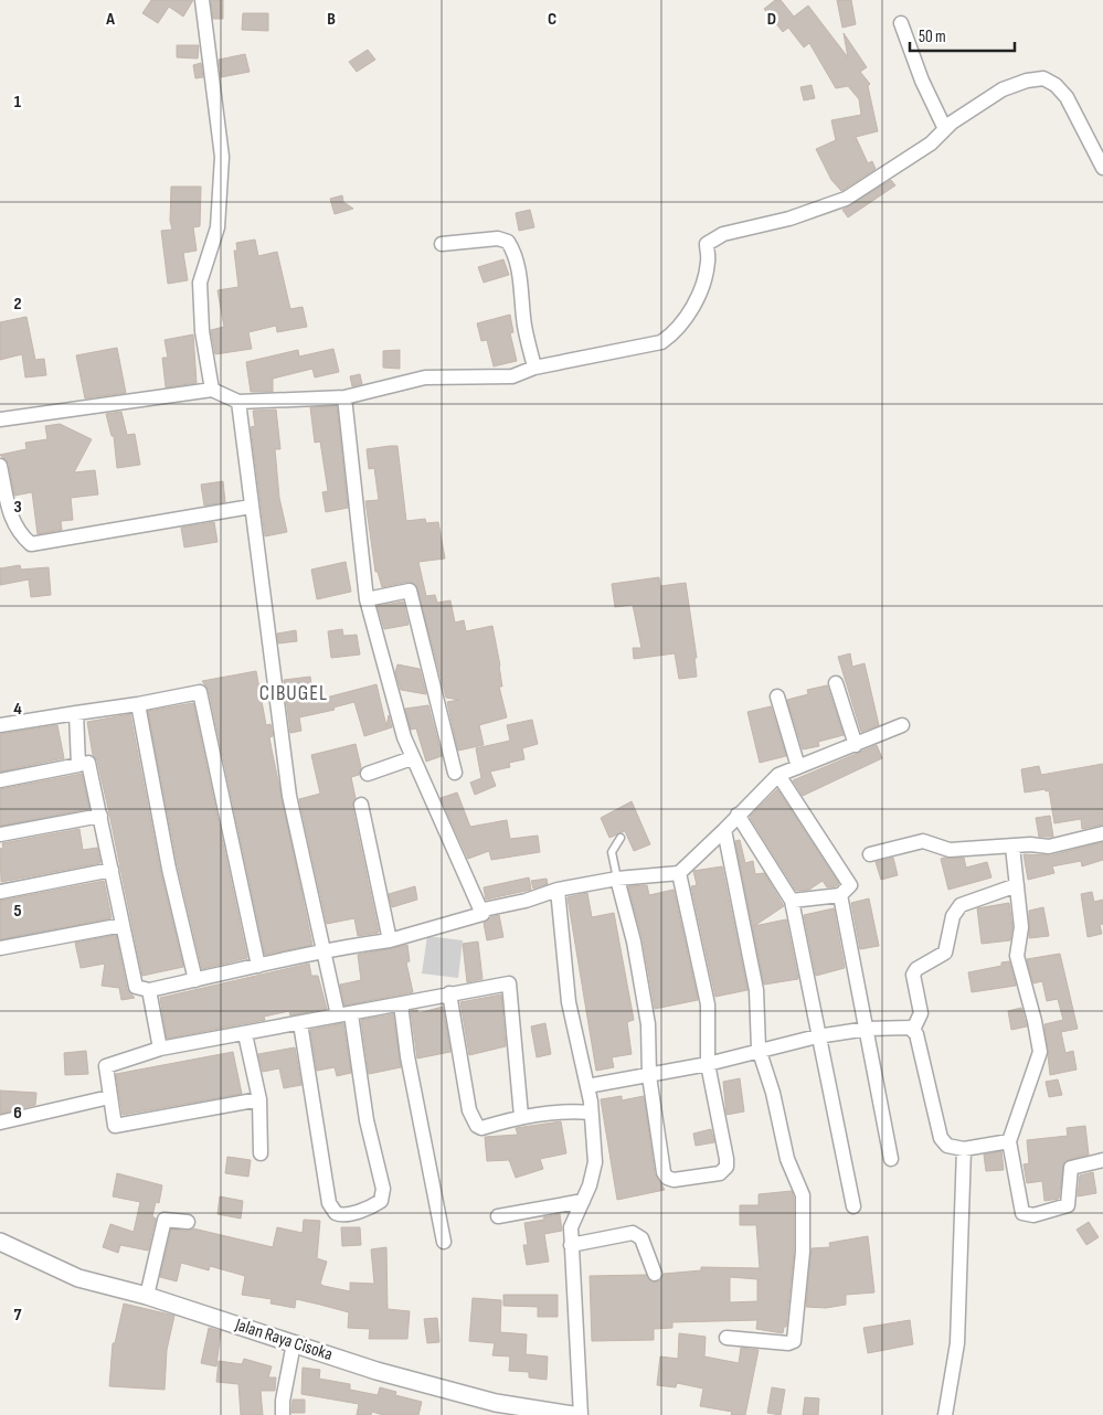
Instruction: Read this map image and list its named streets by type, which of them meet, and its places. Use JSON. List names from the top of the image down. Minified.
{"streets":{"street":["Jalan Raya Cisoka"]},"districts":["CIBUGEL"],"scale_bar":"50 m","grid":{"columns":["A","B","C","D"],"rows":["1","2","3","4","5","6","7"]}}
